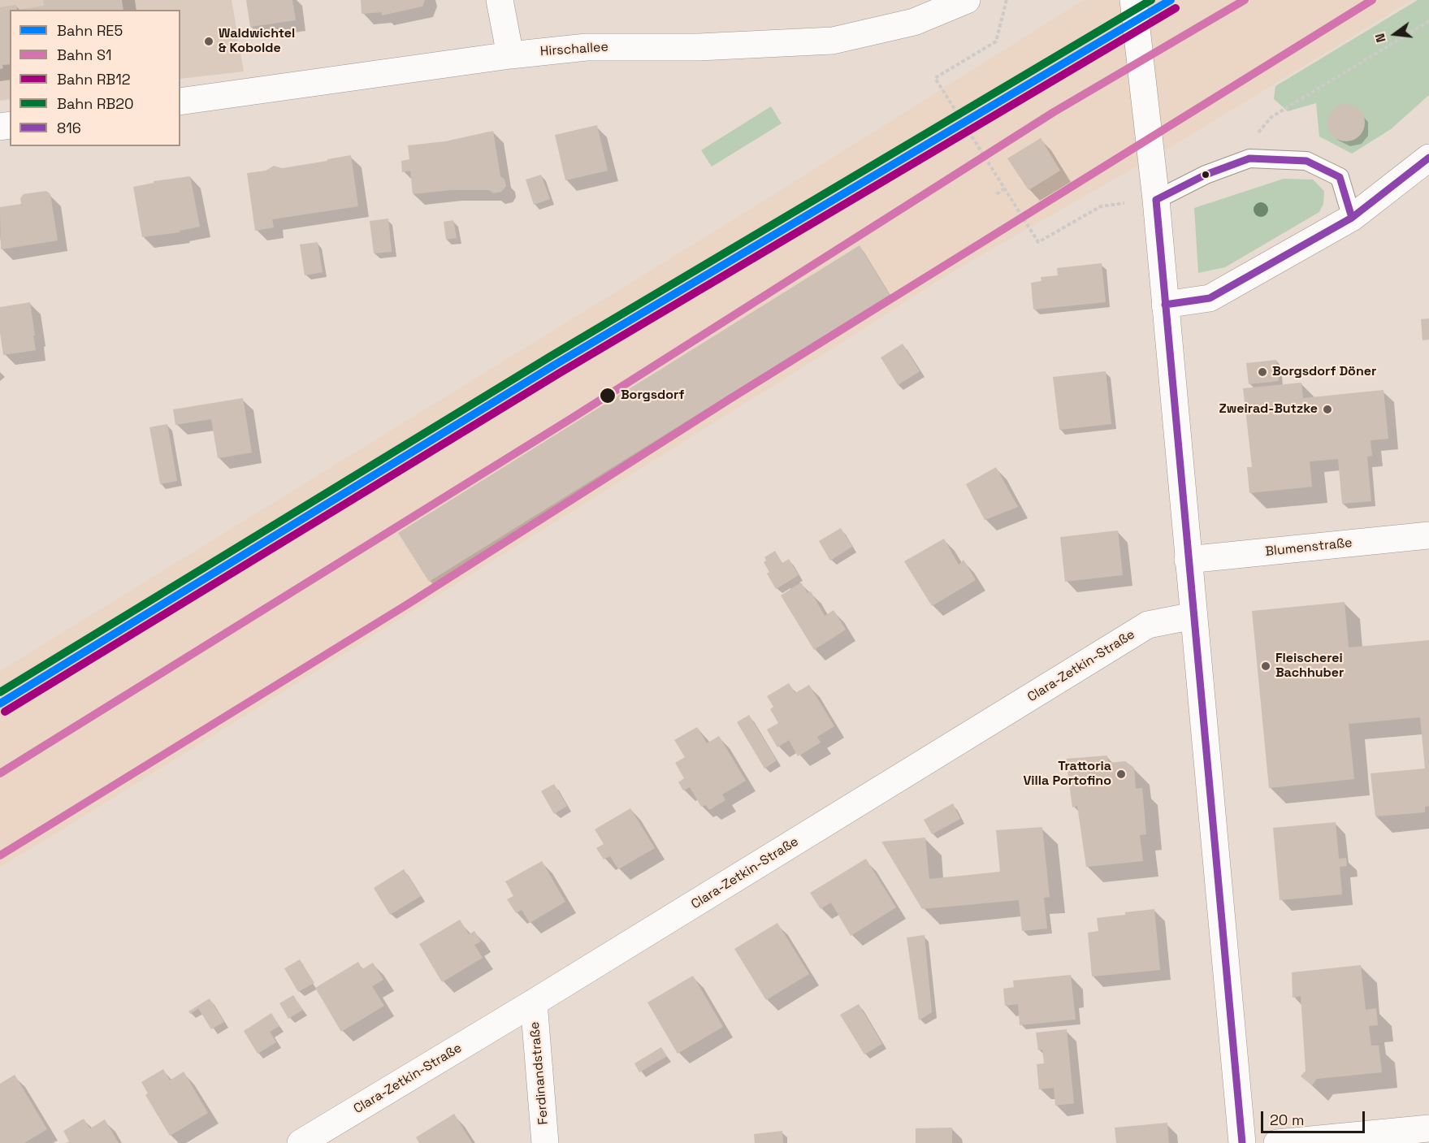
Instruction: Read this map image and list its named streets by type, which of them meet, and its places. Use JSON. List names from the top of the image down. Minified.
{"streets":{"street":["Hirschallee","Blumenstraße","Clara-Zetkin-Straße","Ferdinandstraße"]},"crossings":[["Clara-Zetkin-Straße","Ferdinandstraße"]],"places":["Waldwichtel & Kobolde","Borgsdorf Döner","Borgsdorf","Zweirad-Butzke","Fleischerei Bachhuber","Trattoria Villa Portofino"],"lines":["rail line RE5","rail line S1","rail line RB20","rail line RB12","transit line 816"],"legend":["Bahn RE5","Bahn S1","Bahn RB12","Bahn RB20","816"],"scale_bar":"20 m","north":"left"}
